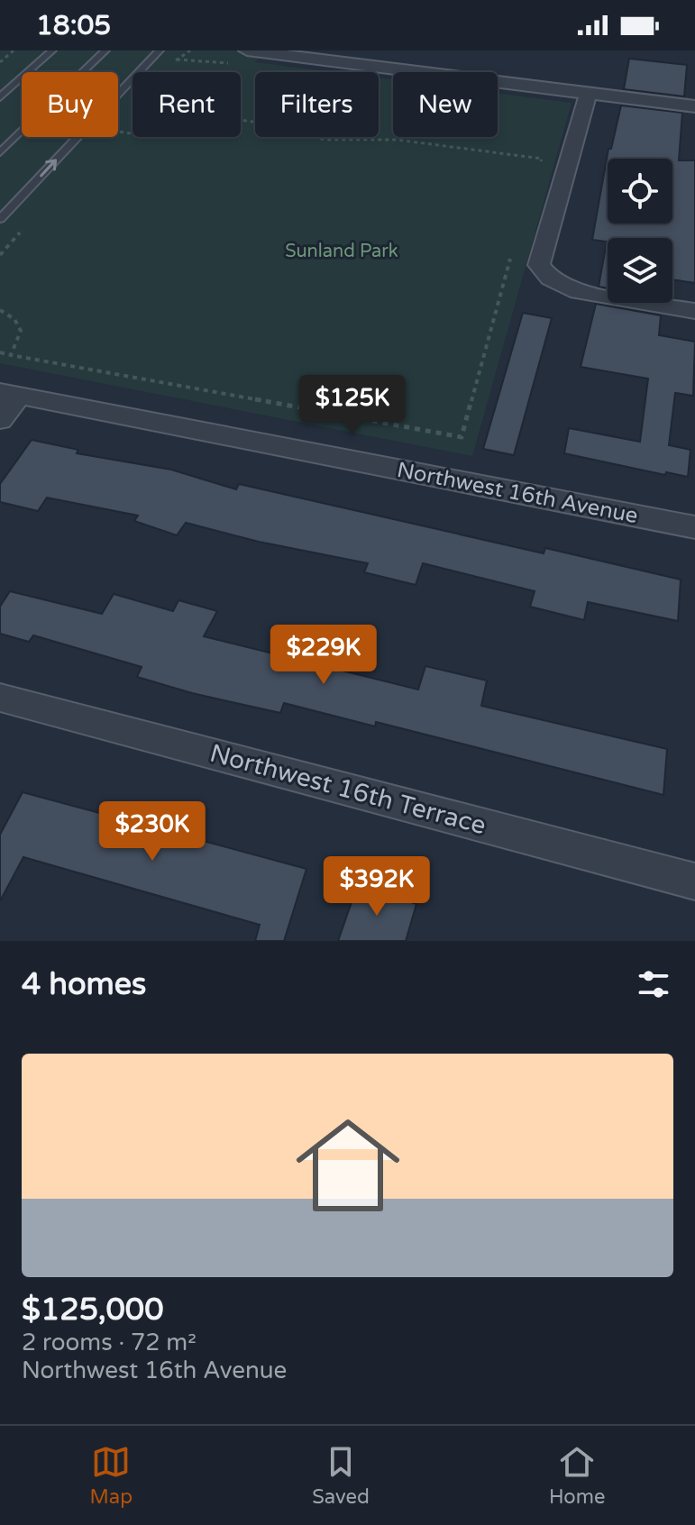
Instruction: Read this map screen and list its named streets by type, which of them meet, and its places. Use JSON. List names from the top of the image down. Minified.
{"streets":{"street":["Northwest 16th Avenue","Northwest 16th Terrace"]},"parks":["Sunland Park"],"page":{"status":"18:05","chip":["Buy","Rent","Filters","New"],"price":["$125K","$229K","$230K","$392K"],"heading":"4 homes","list":[{"name":"$125,000","note":"2 rooms · 72 m² · Northwest 16th Avenue"}],"tabs":["Map","Saved","Home"]}}
